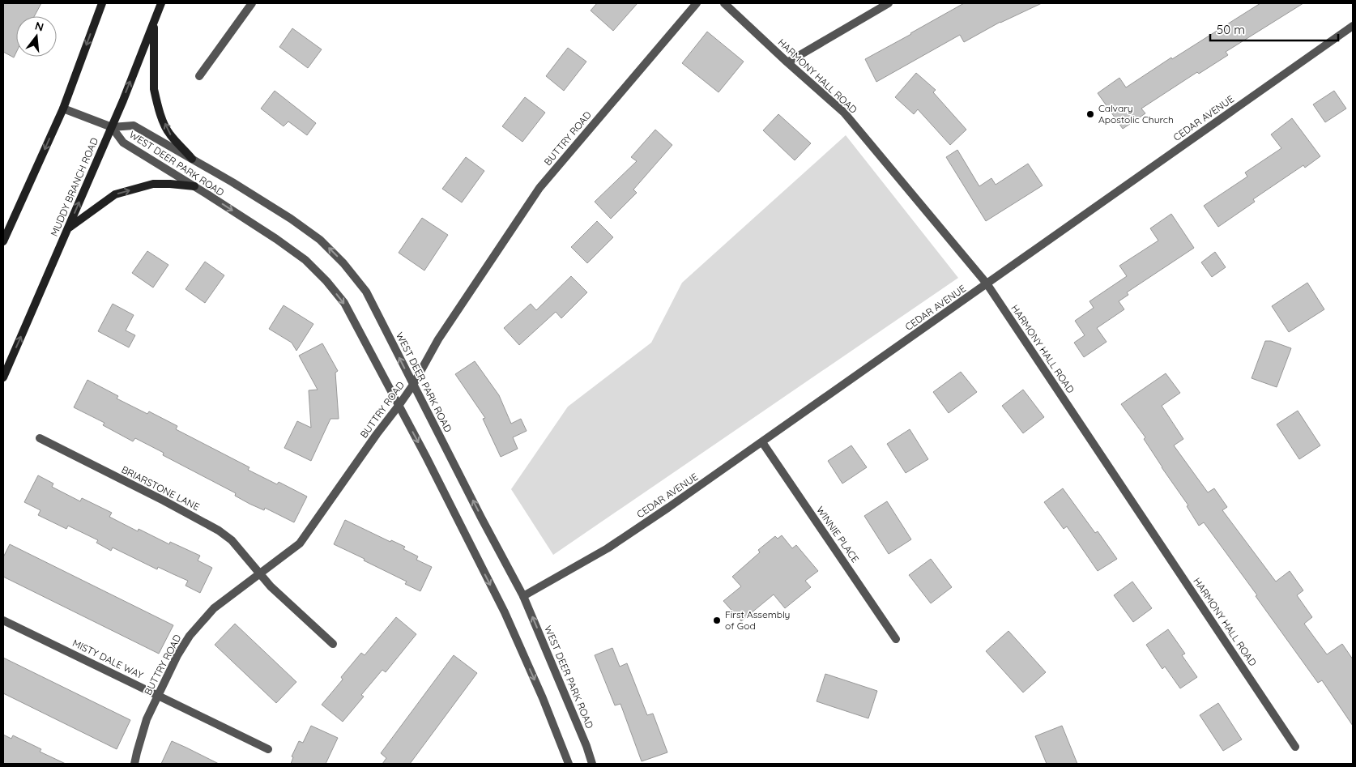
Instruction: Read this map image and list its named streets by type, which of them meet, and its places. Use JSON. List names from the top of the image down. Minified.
{"streets":{"main road":["MUDDY BRANCH ROAD"],"street":["HARMONY HALL ROAD","CEDAR AVENUE","BUTTRY ROAD","WEST DEER PARK ROAD","BRIARSTONE LANE","WINNIE PLACE","MISTY DALE WAY"]},"crossings":[["HARMONY HALL ROAD","CEDAR AVENUE"],["CEDAR AVENUE","WEST DEER PARK ROAD"],["CEDAR AVENUE","WINNIE PLACE"],["BUTTRY ROAD","WEST DEER PARK ROAD"],["BUTTRY ROAD","BRIARSTONE LANE"],["BUTTRY ROAD","MISTY DALE WAY"],["WEST DEER PARK ROAD","MUDDY BRANCH ROAD"]],"places":["Calvary Apostolic Church","First Assembly of God"],"scale_bar":"50 m","north":"top"}
